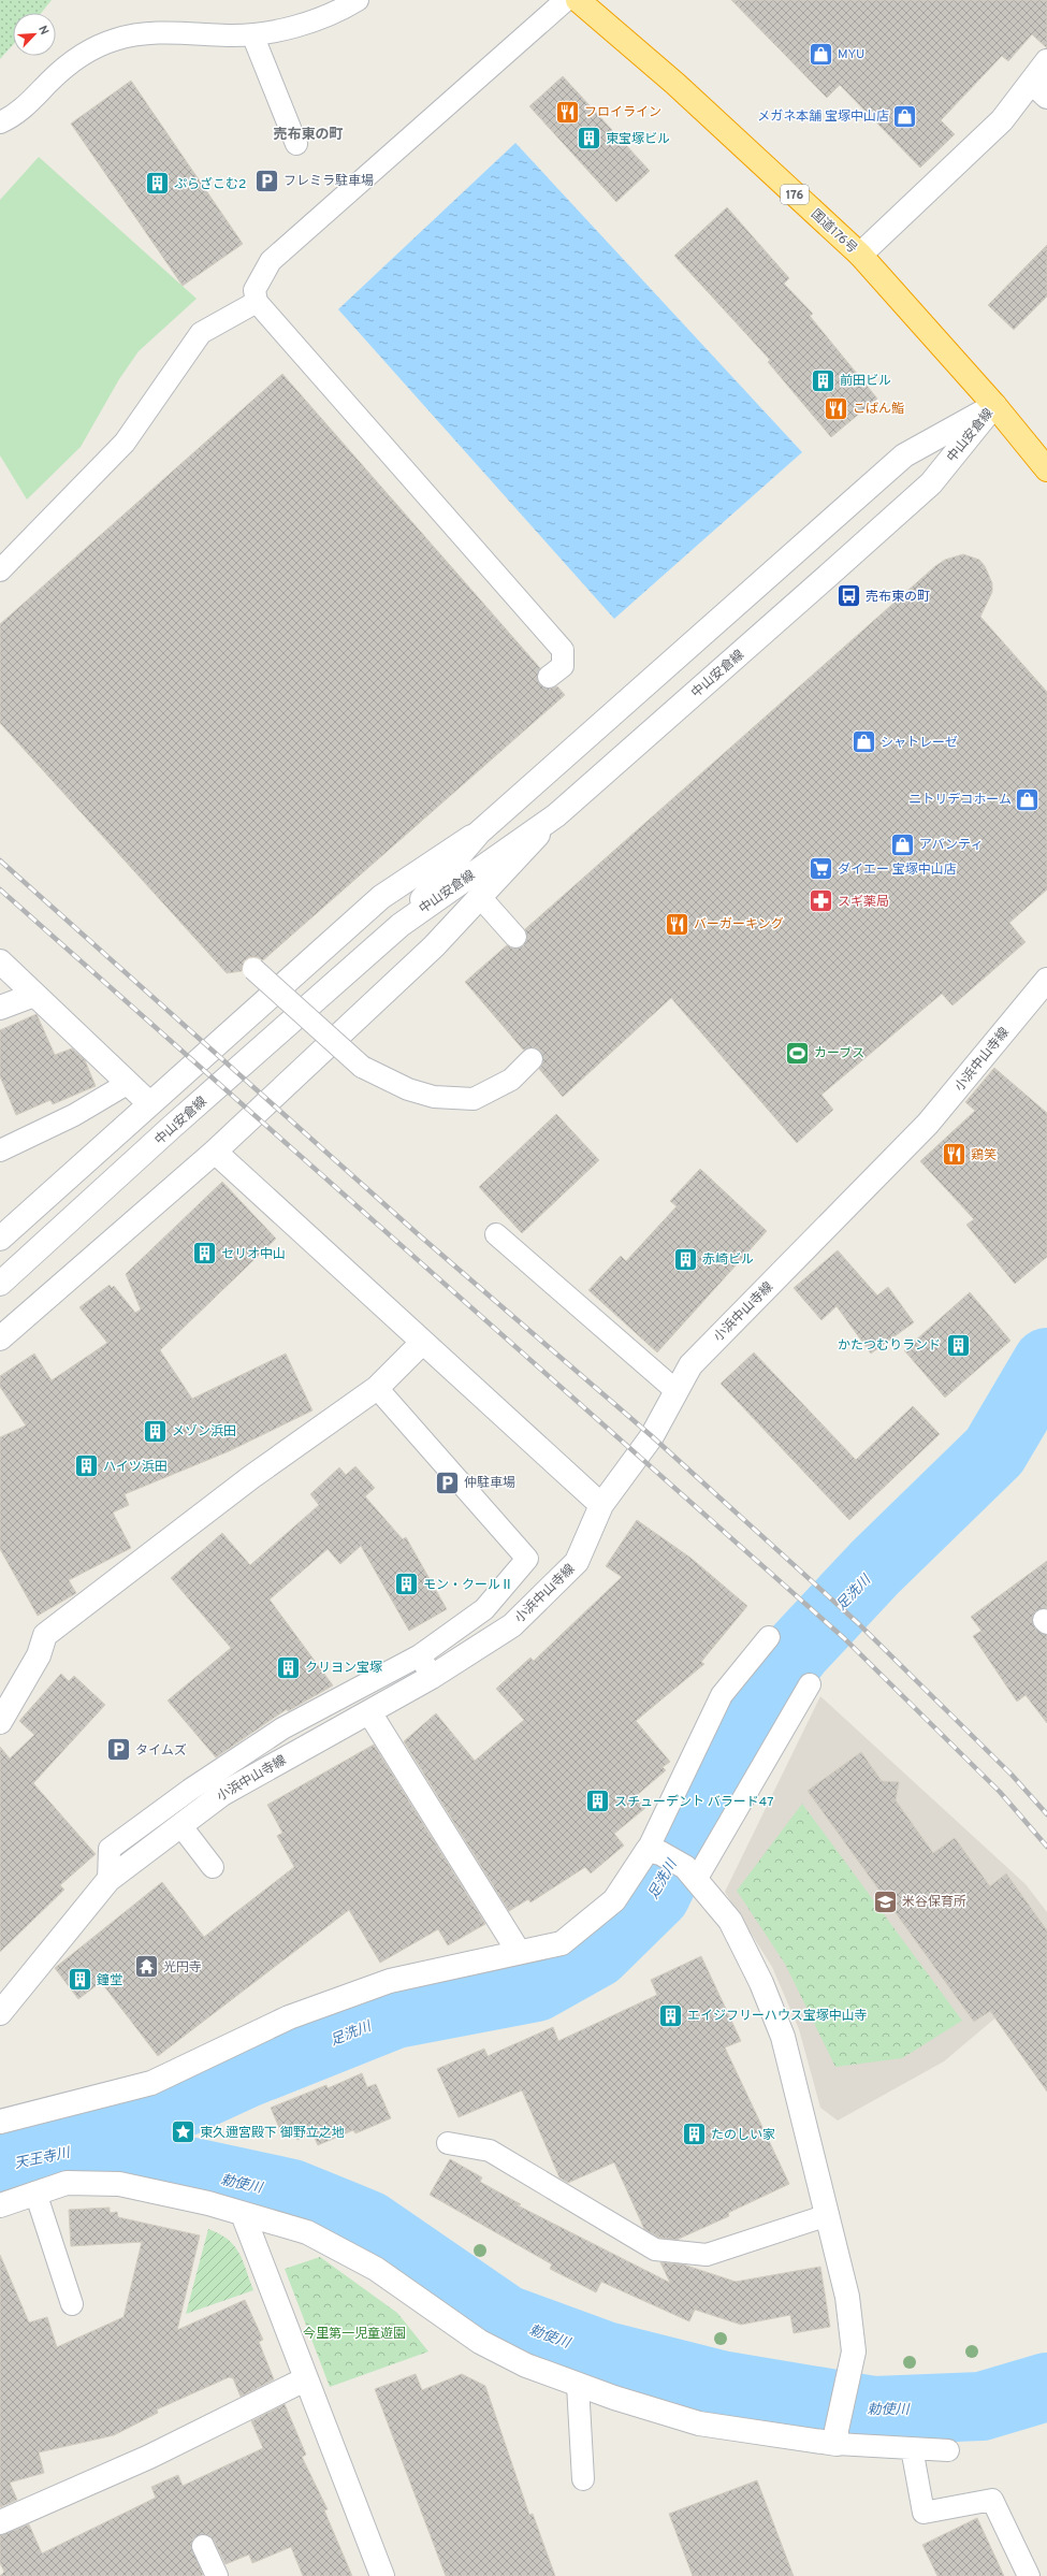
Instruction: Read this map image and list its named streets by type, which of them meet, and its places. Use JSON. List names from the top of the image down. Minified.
{"streets":{"highway":["176","国道176号"],"street":["中山安倉線","小浜中山寺線"]},"crossings":[["国道176号","中山安倉線"]],"districts":["売布東の町"],"water":["足洗川","天王寺川","勅使川"],"parks":["今里第一児童遊園"],"places":{"shop":["MYU","メガネ本舗 宝塚中山店","シャトレーゼ","ニトリデコホーム","アバンティ"],"restaurant":["フロイライン","こばん鮨","バーガーキング","鶏笑"],"building":["東宝塚ビル","ぷらざこむ2","前田ビル","セリオ中山","赤崎ビル","かたつむりランド","メゾン浜田","ハイツ浜田","モン・クールⅡ","クリヨン宝塚","スチューデント バラード47","鐘堂","エイジフリーハウス宝塚中山寺","たのしい家"],"parking":["フレミラ駐車場","仲駐車場","タイムズ"],"bus stop":["売布東の町"],"supermarket":["ダイエー 宝塚中山店"],"pharmacy":["スギ薬局"],"sports":["カーブス"],"school or university":["米谷保育所"],"temple":["光円寺"],"place":["東久邇宮殿下 御野立之地"]},"north":"top right"}
